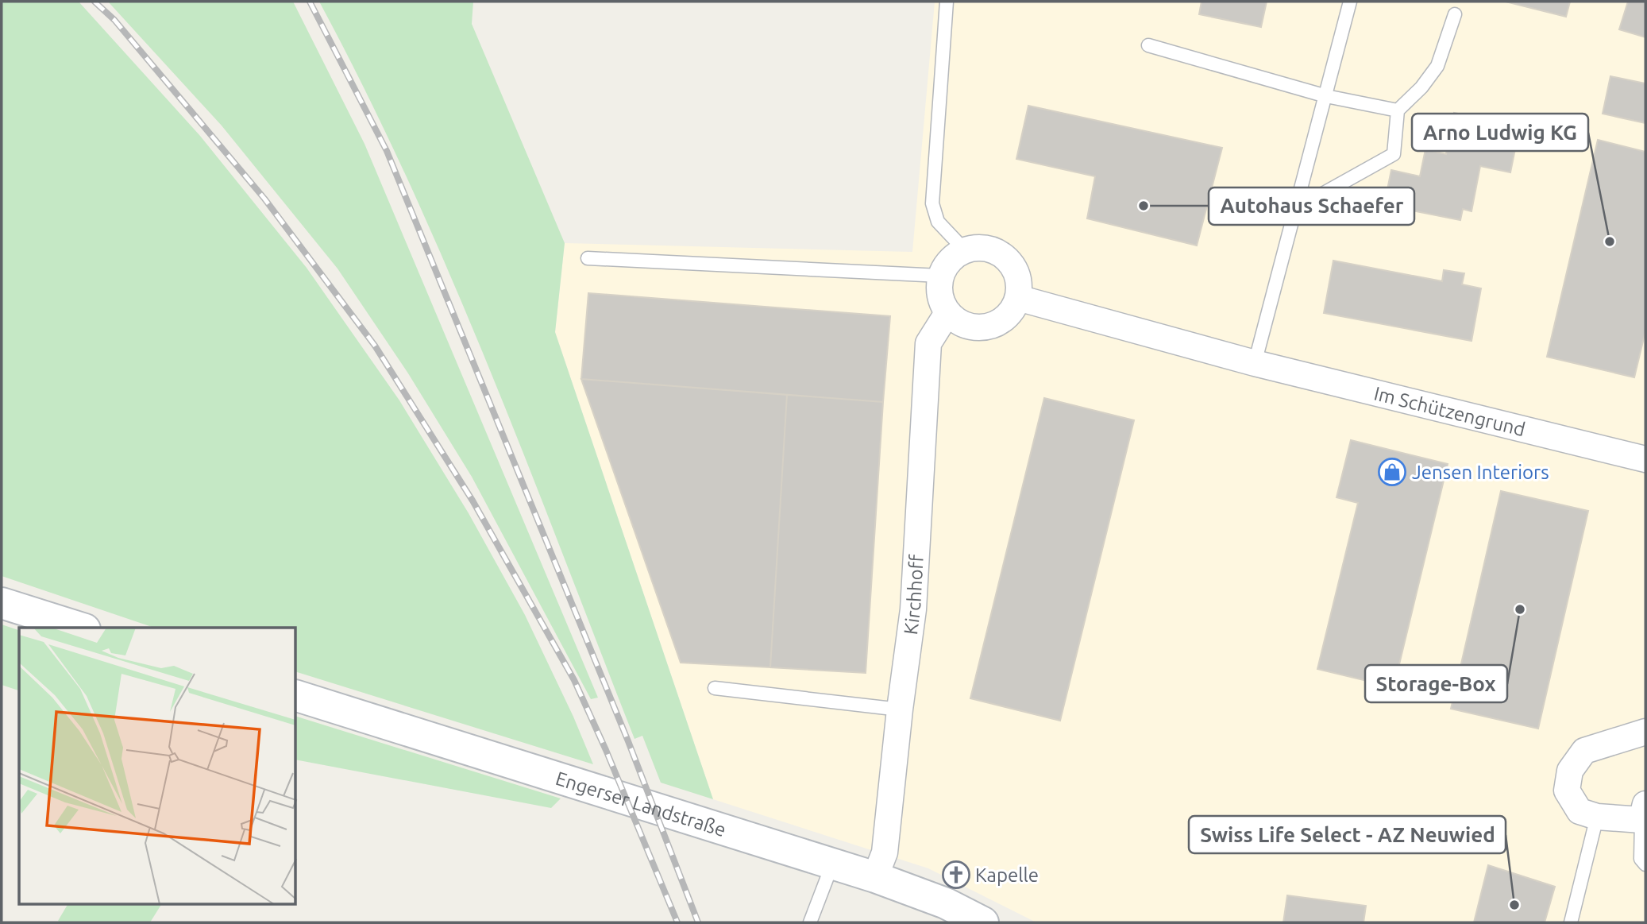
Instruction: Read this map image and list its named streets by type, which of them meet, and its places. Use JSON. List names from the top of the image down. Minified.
{"streets":{"main road":["Engerser Landstraße"],"street":["Im Schützengrund","Kirchhoff"]},"crossings":[["Im Schützengrund","Kirchhoff"],["Kirchhoff","Engerser Landstraße"]],"places":{"other":["Autohaus Schaefer","Arno Ludwig KG","Storage-Box","Swiss Life Select - AZ Neuwied"],"shop":["Jensen Interiors"],"church":["Kapelle"]}}
